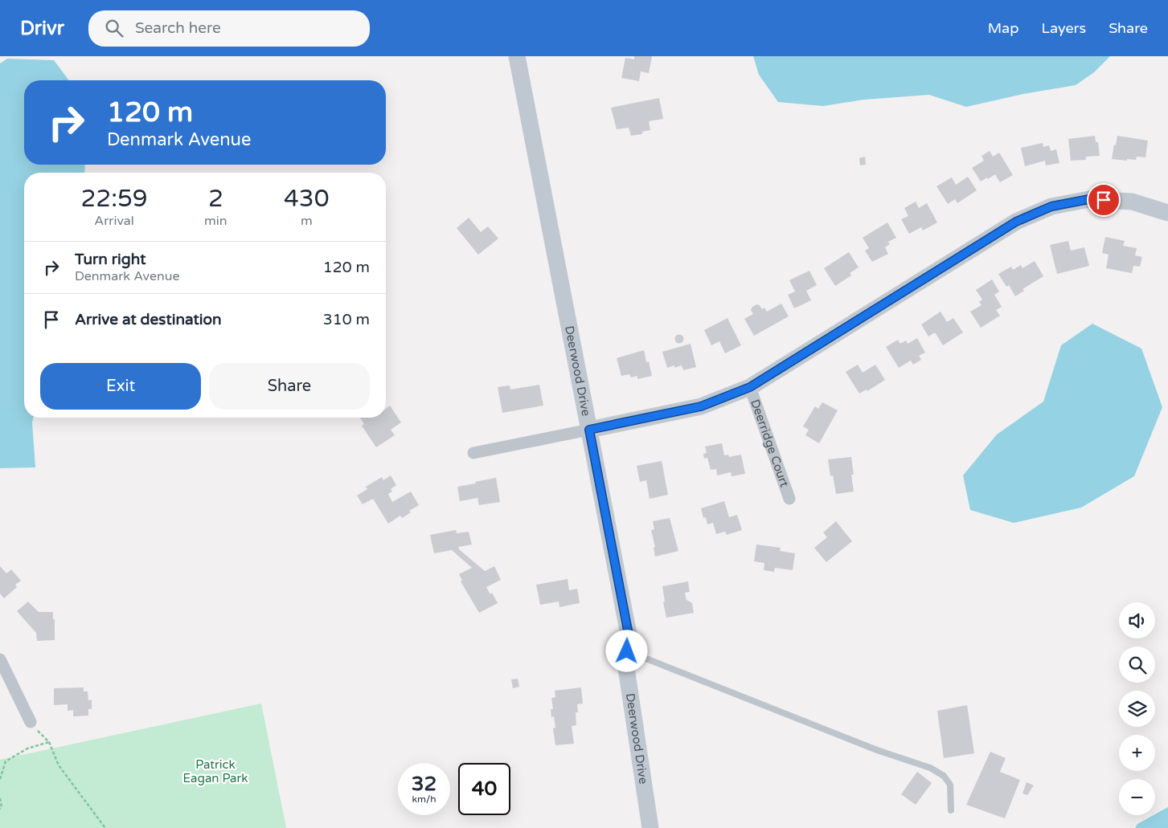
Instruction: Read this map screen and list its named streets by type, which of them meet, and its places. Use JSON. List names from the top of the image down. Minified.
{"streets":{"street":["Deerwood Drive","Deerridge Court"]},"parks":["Patrick Eagan Park"],"page":{"header":"Drivr","search":"Search here","nav":["Map","Layers","Share"],"turn":["120 m","Denmark Avenue"],"eta":["22:59","Arrival","2","min","430","m"],"list":[{"name":"Turn right","note":"Denmark Avenue","value":"120 m"},{"name":"Arrive at destination","value":"310 m"}],"buttons":["Exit","Share"],"map_buttons":["+","−"],"speed":"32 km/h","limit":"40"}}
